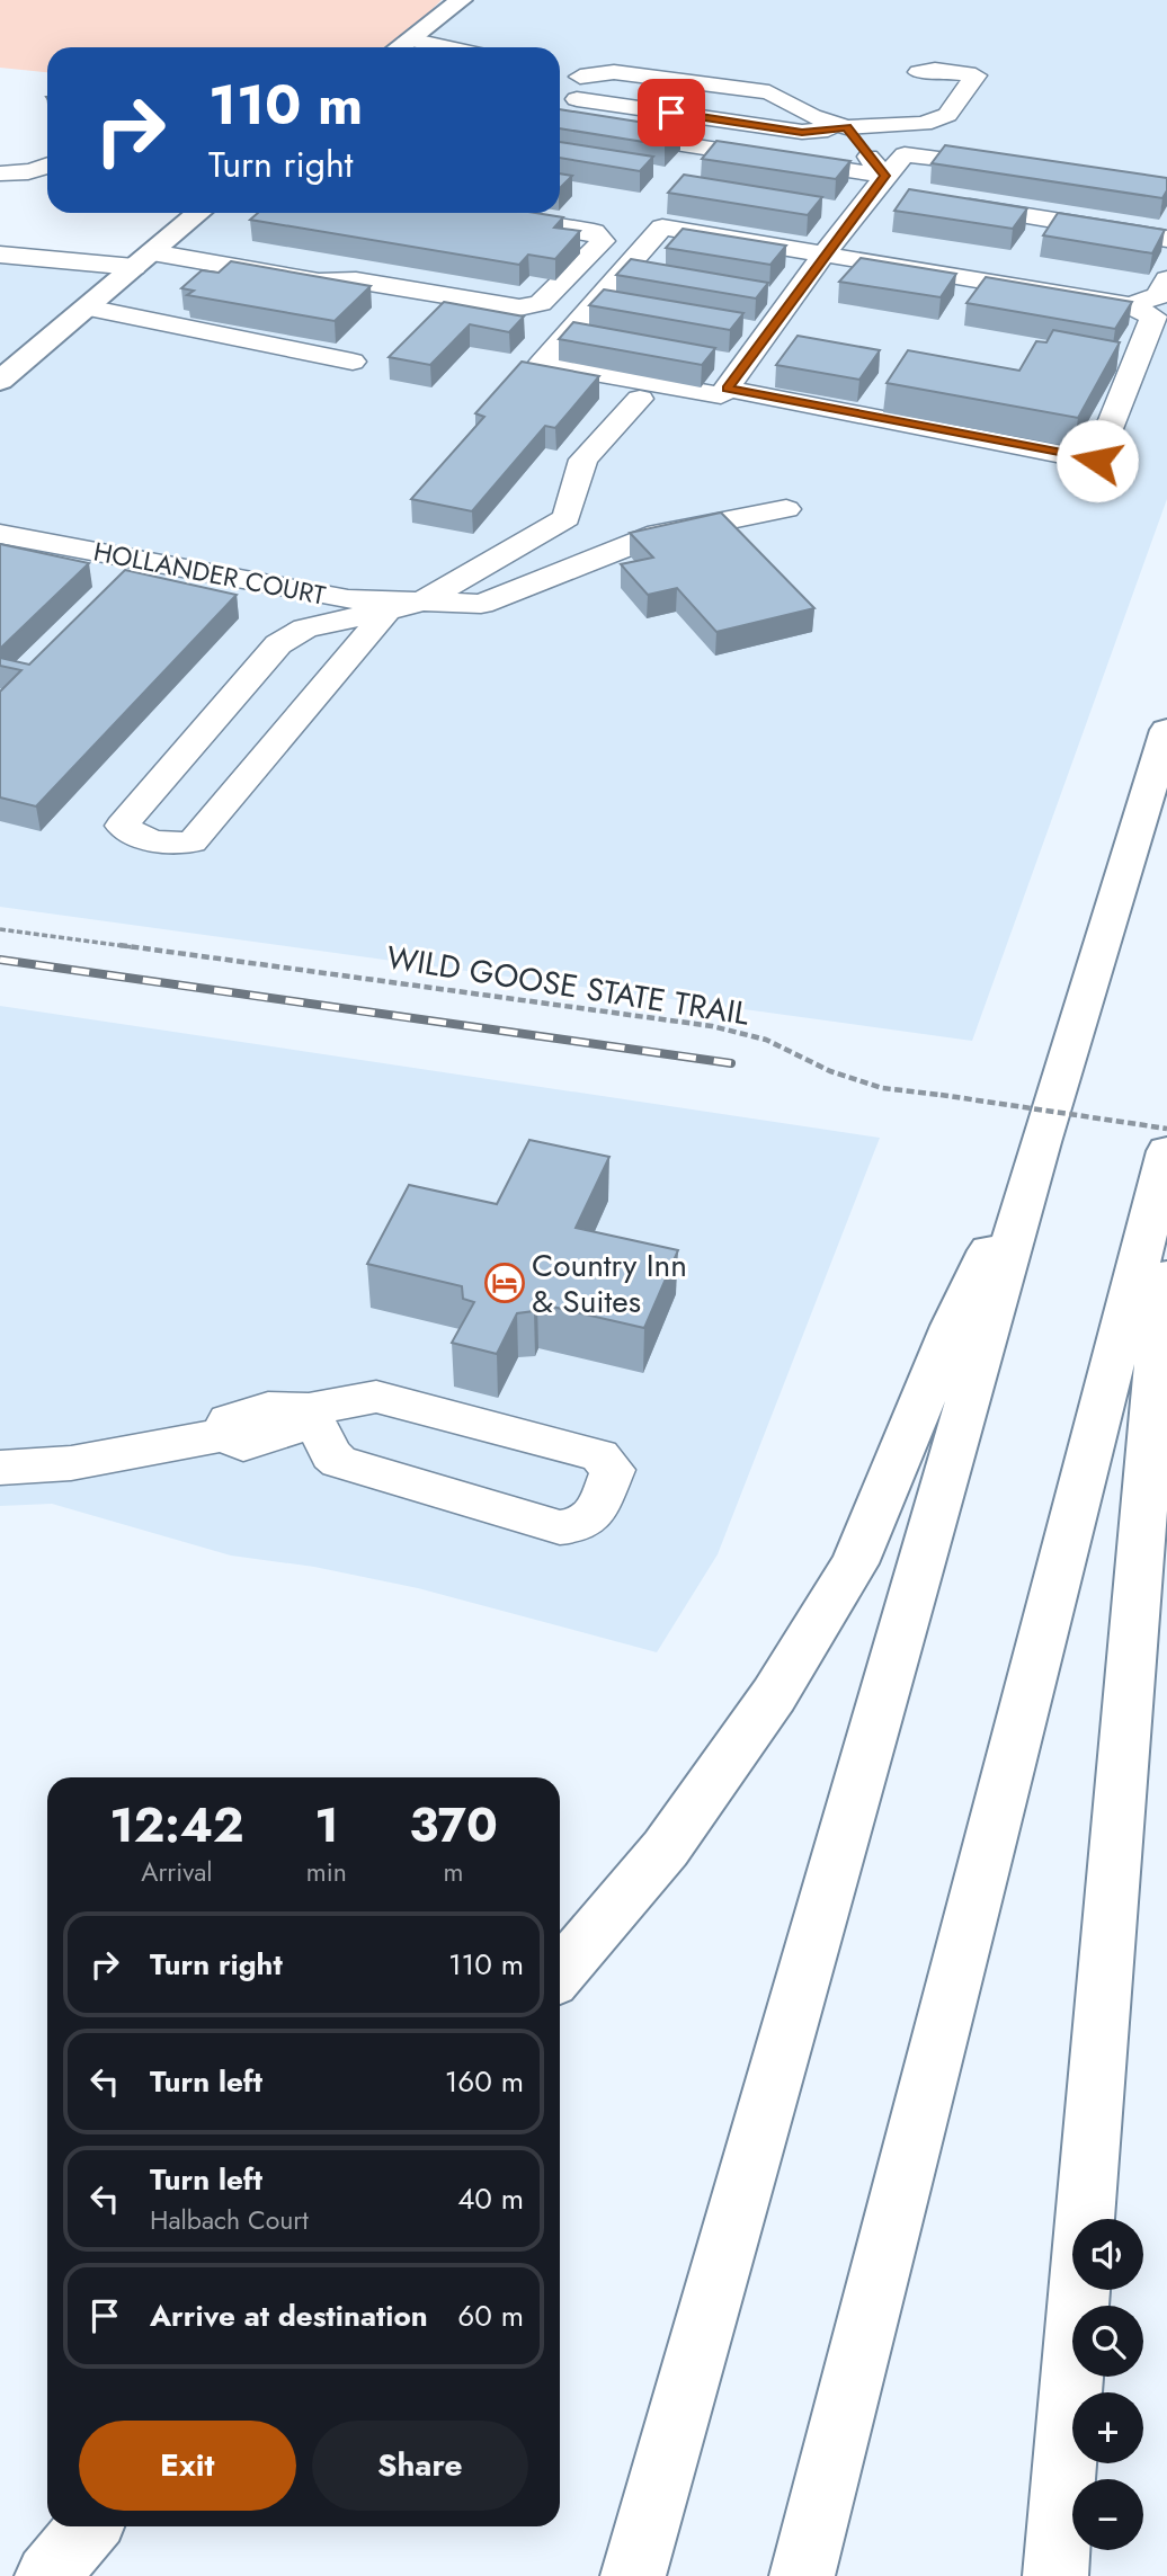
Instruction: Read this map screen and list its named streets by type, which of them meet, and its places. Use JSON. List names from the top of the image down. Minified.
{"streets":{"street":["HOLLANDER COURT"],"path":["WILD GOOSE STATE TRAIL"]},"places":{"hotel":["Country Inn & Suites"]},"page":{"turn":["110 m","Turn right"],"eta":["12:42","Arrival","1","min","370","m"],"list":[{"name":"Turn right","value":"110 m"},{"name":"Turn left","value":"160 m"},{"name":"Turn left","note":"Halbach Court","value":"40 m"},{"name":"Arrive at destination","value":"60 m"}],"map_buttons":["+","−"],"buttons":["Exit","Share"]}}
